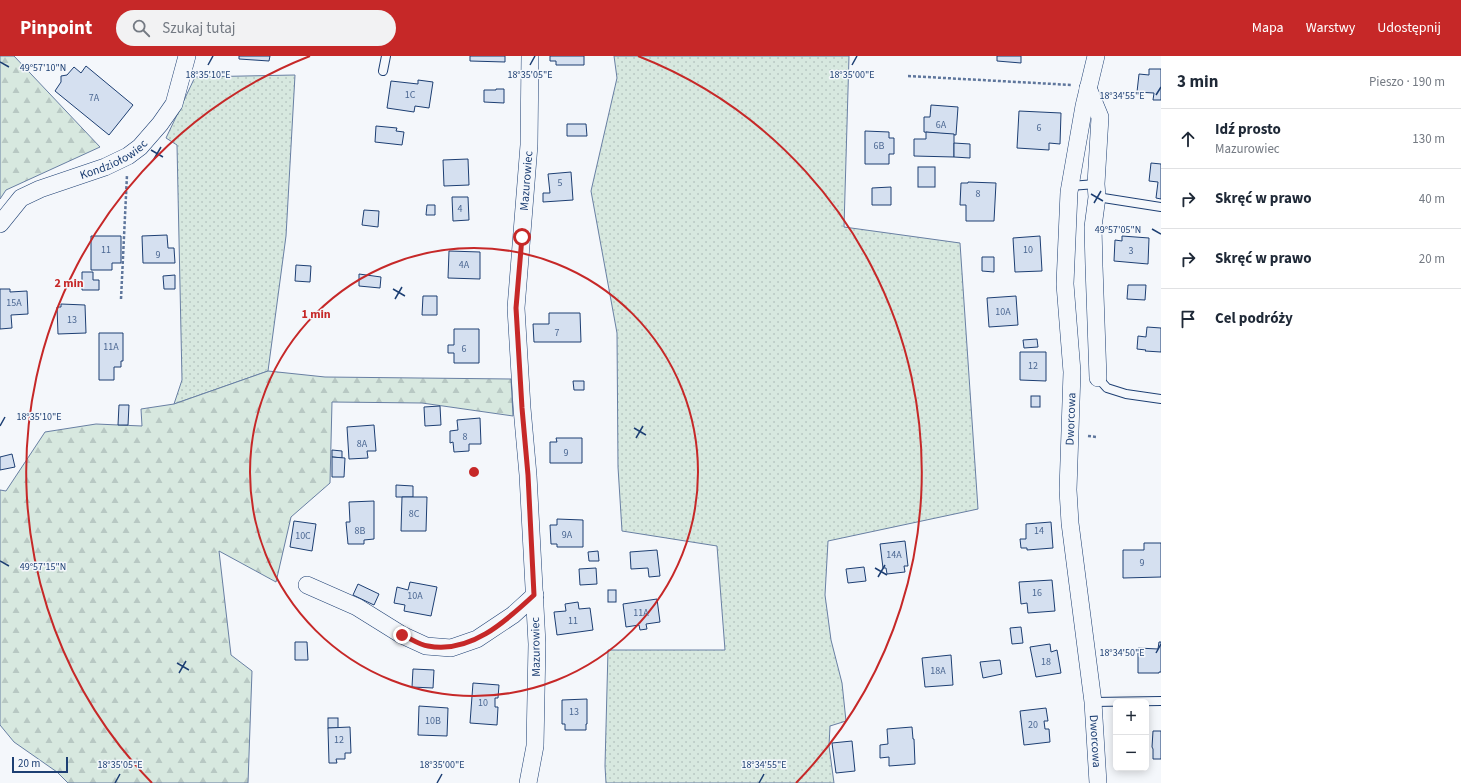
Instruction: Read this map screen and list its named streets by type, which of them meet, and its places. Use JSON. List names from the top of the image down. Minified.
{"streets":{"street":["Kondziołowiec","Mazurowiec","Dworcowa"]},"house_numbers":["1C","7A","6A","6","6B","5","8","4","11","10","3","9","4A","15A","10A","13","7","11A","6","12","8","8A","9","8C","8B","14","9A","10C","14A","9","16","10A","11A","11","18","18A","10","13","10B","20","12"],"scale_bar":"20 m","page":{"header":"Pinpoint","search":"Szukaj tutaj","nav":["Mapa","Warstwy","Udostępnij"],"heading":["3 min","Pieszo · 190 m"],"list":[["Idź prosto","Mazurowiec","130 m"],["Skręć w prawo","40 m"],["Skręć w prawo","20 m"],"Cel podróży"],"map_buttons":["+","−"],"scale":"20 m"},"coordinates":["49°57'10\"N","18°35'10\"E","18°35'05\"E","18°35'00\"E","18°34'55\"E","49°57'05\"N","49°57'15\"N","18°34'50\"E"],"rings":["2 min","1 min"]}
